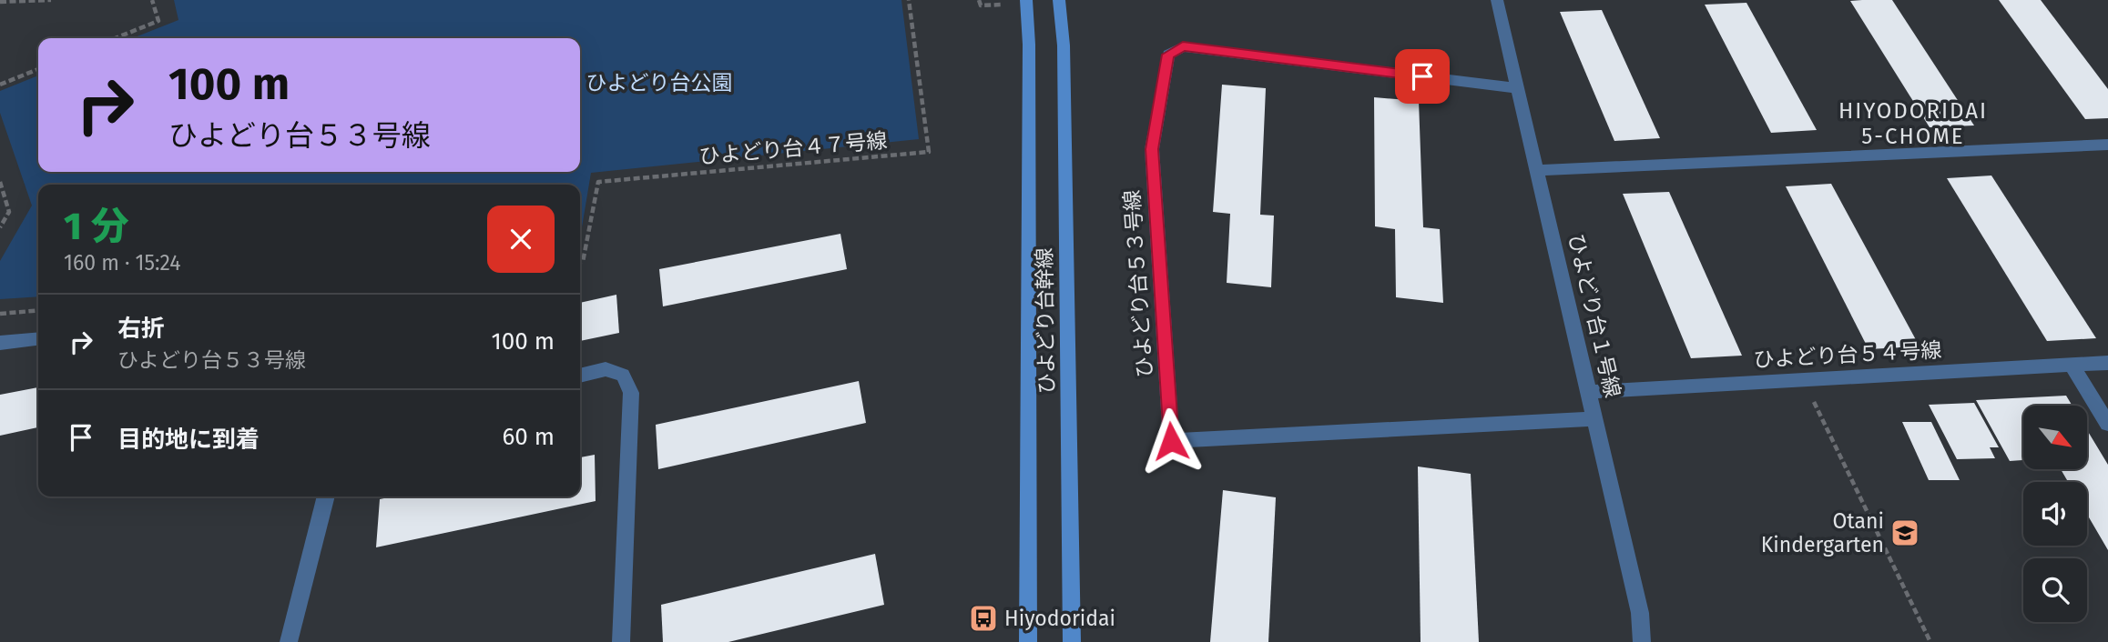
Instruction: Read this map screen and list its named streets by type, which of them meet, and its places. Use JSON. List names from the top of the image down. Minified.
{"streets":{"street":["ひよどり台５３号線","ひよどり台１号線","ひよどり台幹線","ひよどり台５４号線"],"path":["ひよどり台４７号線"]},"crossings":[["ひよどり台５３号線","ひよどり台１号線"],["ひよどり台１号線","ひよどり台５４号線"]],"districts":["HIYODORIDAI 5-CHOME"],"parks":["ひよどり台公園"],"places":{"school or university":["Otani Kindergarten"],"bus stop":["Hiyodoridai"]},"north":"bottom right","page":{"turn":["100 m","ひよどり台５３号線"],"heading":["1 分","160 m · 15:24"],"list":[{"name":"右折","note":"ひよどり台５３号線","value":"100 m"},{"name":"目的地に到着","value":"60 m"}]}}
